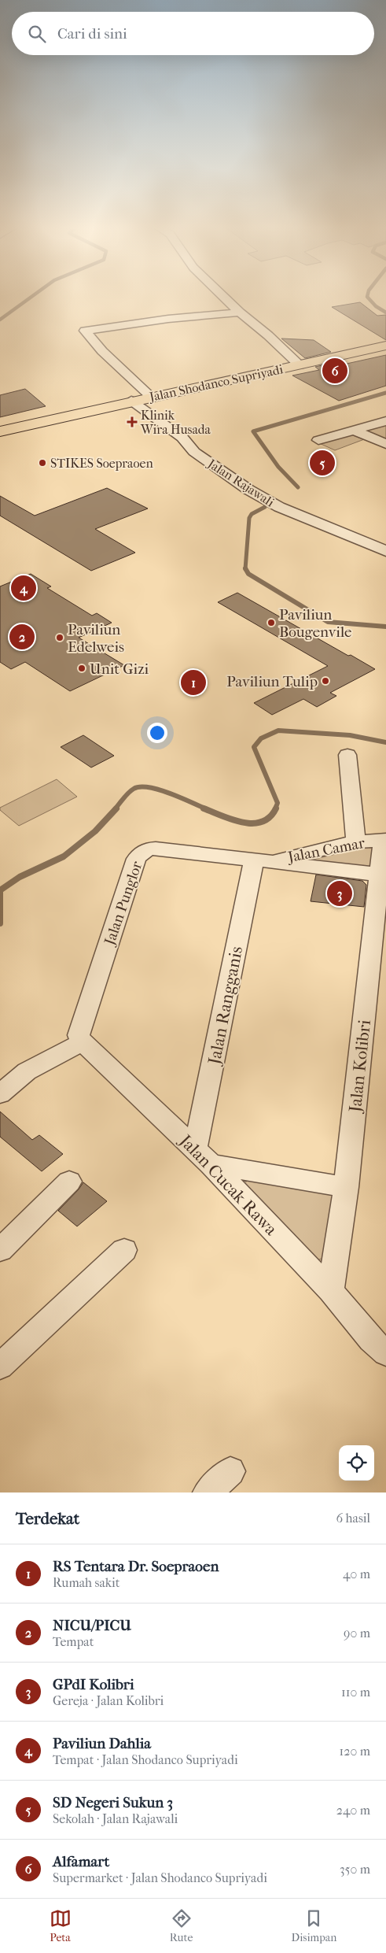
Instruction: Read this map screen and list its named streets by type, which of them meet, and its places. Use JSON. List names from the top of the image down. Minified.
{"streets":{"main road":["Jalan Shodanco Supriyadi"],"street":["Jalan Rajawali","Jalan Camar","Jalan Punglor","Jalan Rangganis","Jalan Kolibri","Jalan Cucak Rawa"]},"crossings":[["Jalan Shodanco Supriyadi","Jalan Rajawali"],["Jalan Camar","Jalan Punglor"],["Jalan Camar","Jalan Rangganis"],["Jalan Camar","Jalan Kolibri"],["Jalan Punglor","Jalan Rangganis"],["Jalan Punglor","Jalan Cucak Rawa"],["Jalan Rangganis","Jalan Cucak Rawa"],["Jalan Kolibri","Jalan Cucak Rawa"]],"places":{"health":["Klinik Wira Husada"],"other":["STIKES Soepraoen","Paviliun Bougenvile","Paviliun Edelweis","Unit Gizi","Paviliun Tulip"]},"page":{"search":"Cari di sini","pins":["6","5","4","2","1","3"],"heading":["Terdekat","6 hasil"],"list":[{"mark":"1","name":"RS Tentara Dr. Soepraoen","note":"Rumah sakit","value":"40 m"},{"mark":"2","name":"NICU/PICU","note":"Tempat","value":"90 m"},{"mark":"3","name":"GPdI Kolibri","note":"Gereja · Jalan Kolibri","value":"110 m"},{"mark":"4","name":"Paviliun Dahlia","note":"Tempat · Jalan Shodanco Supriyadi","value":"120 m"},{"mark":"5","name":"SD Negeri Sukun 3","note":"Sekolah · Jalan Rajawali","value":"240 m"},{"mark":"6","name":"Alfamart","note":"Supermarket · Jalan Shodanco Supriyadi","value":"350 m"}],"nav":["Peta","Rute","Disimpan"]}}
